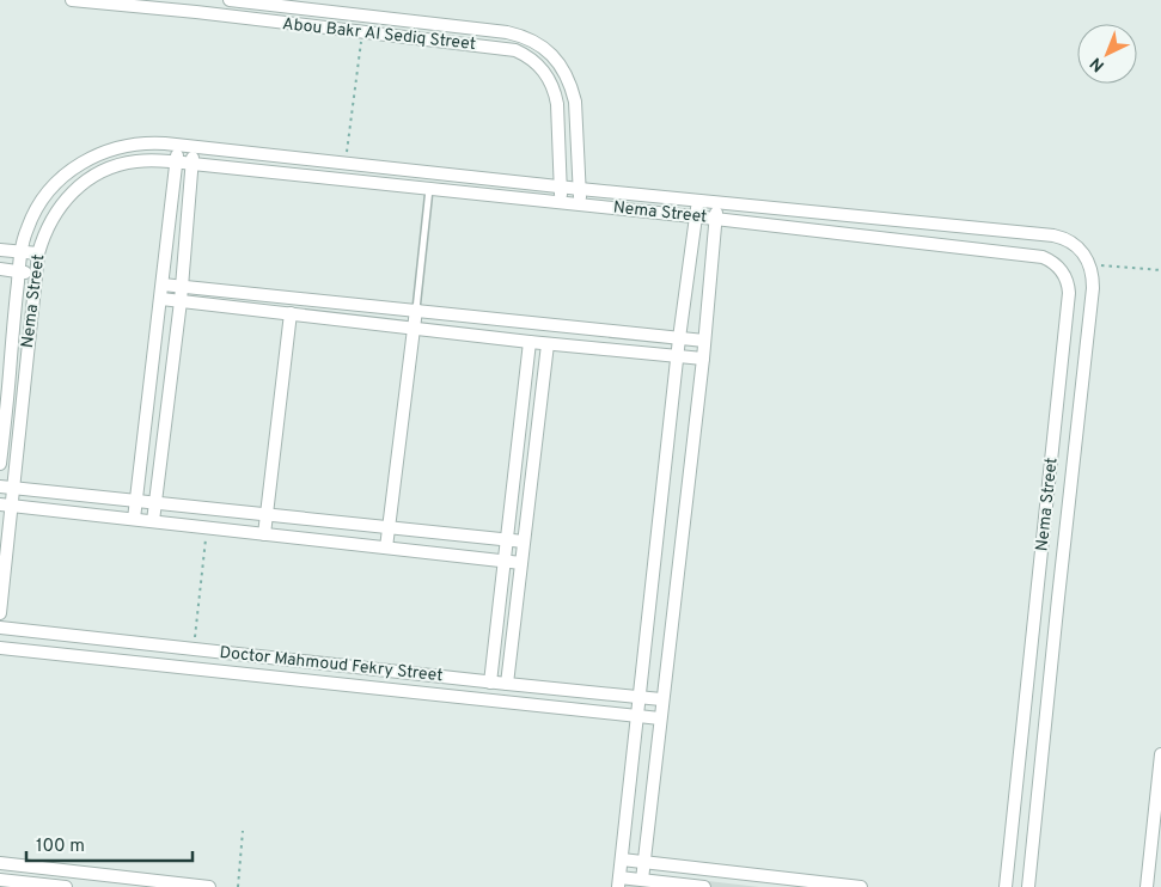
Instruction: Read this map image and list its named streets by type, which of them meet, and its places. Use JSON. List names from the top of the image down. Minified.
{"streets":{"street":["Abou Bakr Al Sediq Street","Nema Street","Doctor Mahmoud Fekry Street"]},"crossings":[["Abou Bakr Al Sediq Street","Nema Street"]],"scale_bar":"100 m","north":"bottom left"}
